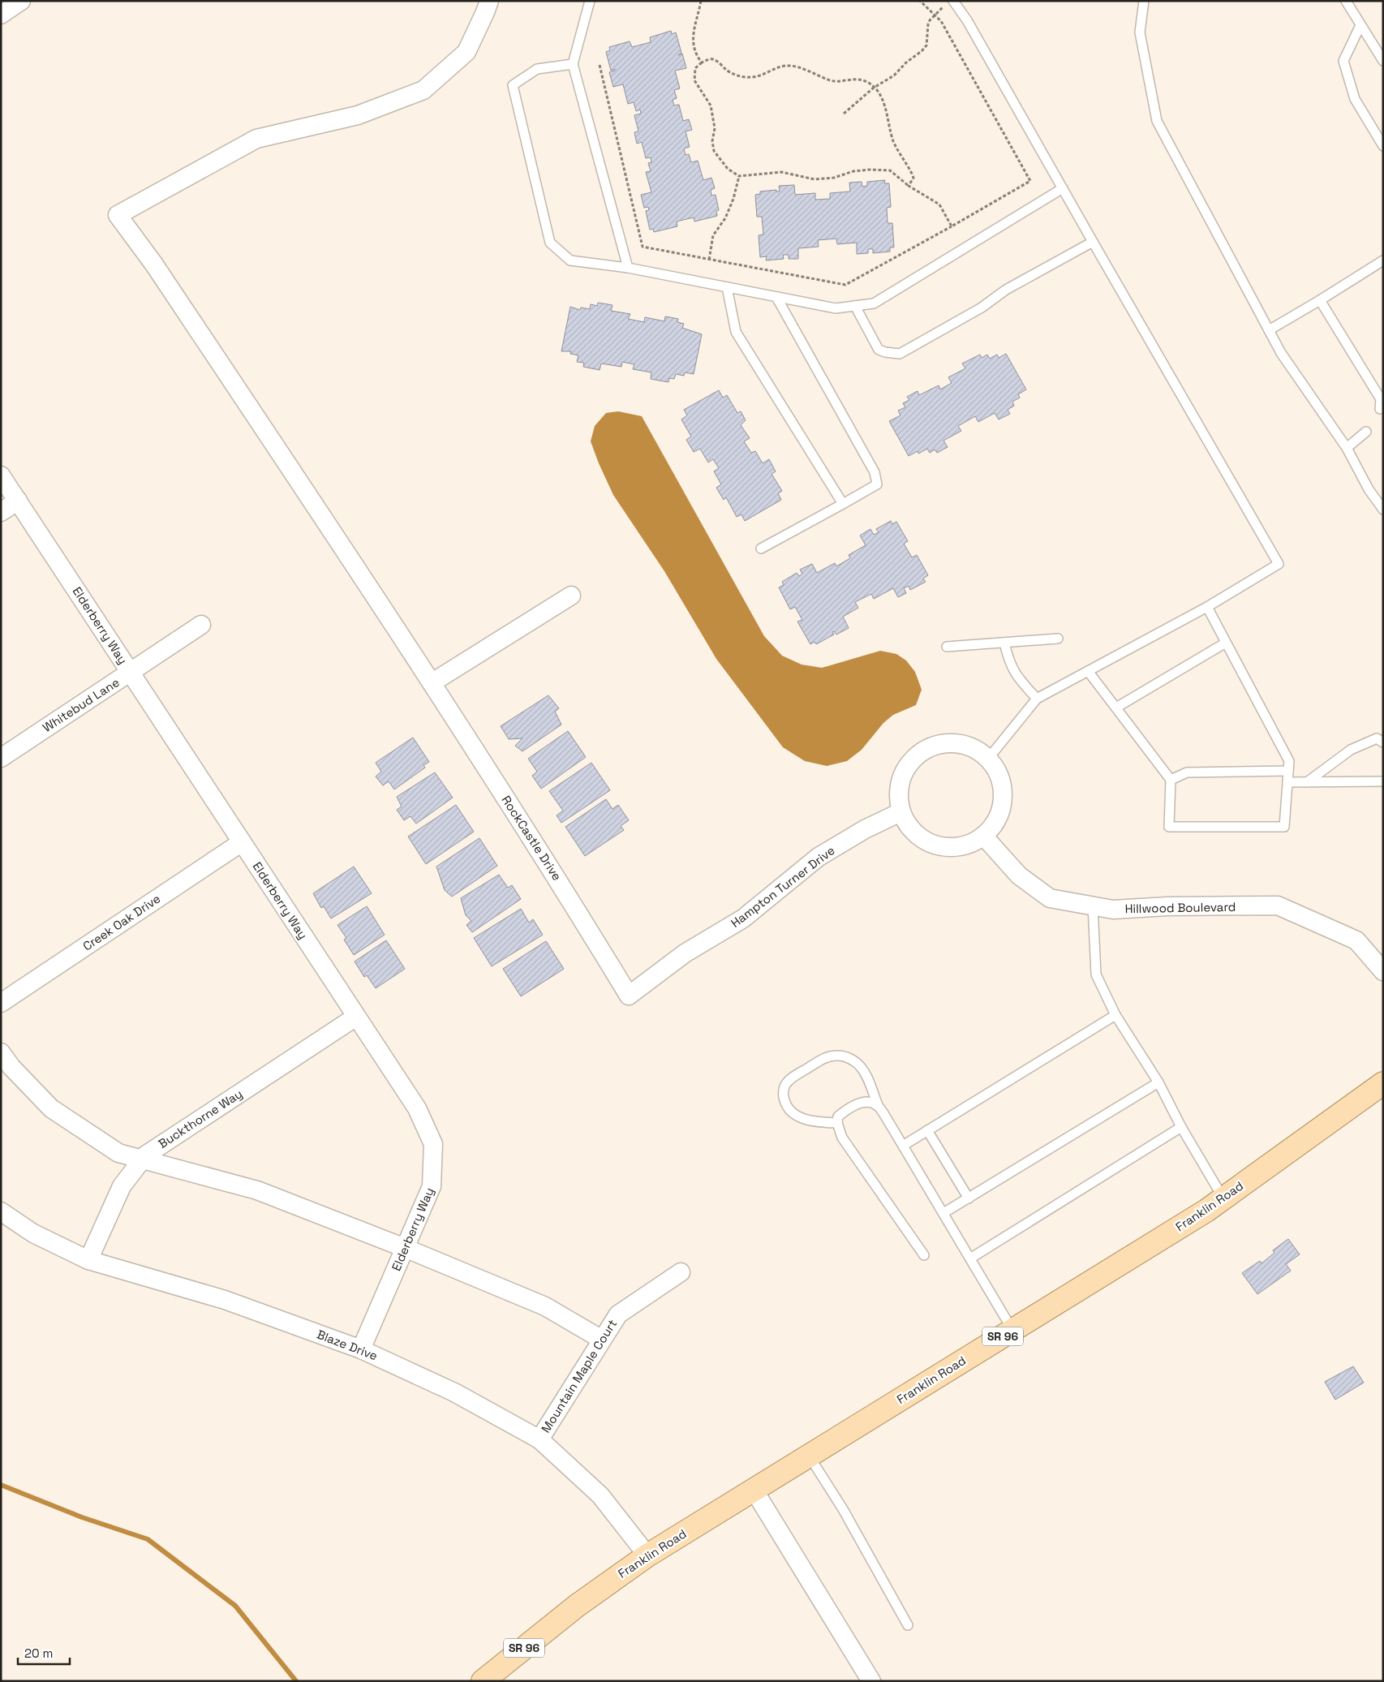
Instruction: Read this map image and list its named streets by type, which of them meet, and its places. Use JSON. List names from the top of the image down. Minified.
{"streets":{"main road":["Franklin Road","SR 96"],"street":["Elderberry Way","Whitebud Lane","RockCastle Drive","Hampton Turner Drive","Hillwood Boulevard","Creek Oak Drive","Buckthorne Way","Blaze Drive","Mountain Maple Court"]},"crossings":[["Elderberry Way","Whitebud Lane"],["Elderberry Way","Creek Oak Drive"],["Elderberry Way","Buckthorne Way"],["Elderberry Way","Blaze Drive"],["RockCastle Drive","Hampton Turner Drive"],["Hampton Turner Drive","Hillwood Boulevard"],["Buckthorne Way","Blaze Drive"],["Franklin Road","Blaze Drive"],["Blaze Drive","Mountain Maple Court"]],"scale_bar":"20 m"}
